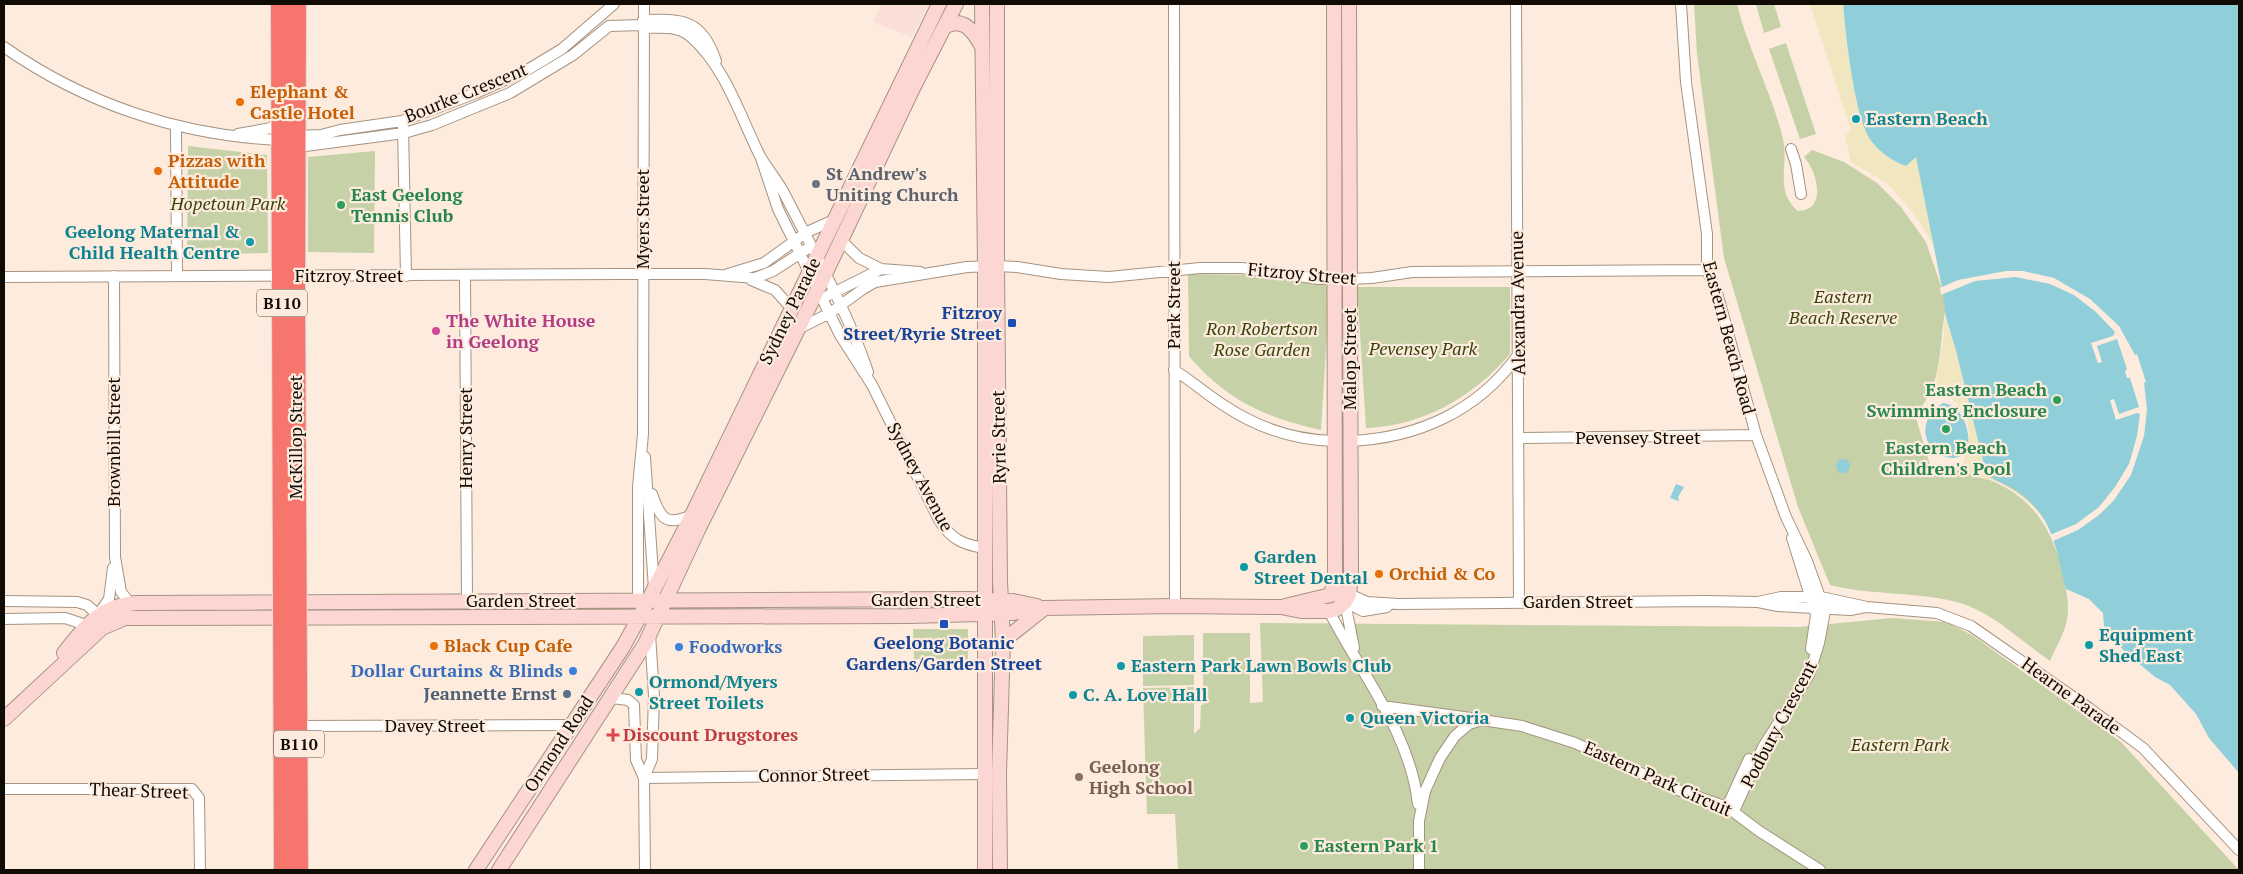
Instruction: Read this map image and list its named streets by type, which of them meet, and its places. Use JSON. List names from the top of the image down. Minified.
{"streets":{"highway":["B110","McKillop Street"],"street":["Bourke Crescent","Myers Street","Fitzroy Street","Alexandra Avenue","Park Street","Sydney Parade","Eastern Beach Road","Malop Street","Ryrie Street","Henry Street","Pevensey Street","Brownbill Street","Sydney Avenue","Garden Street","Hearne Parade","Podbury Crescent","Davey Street","Ormond Road","Connor Street","Eastern Park Circuit","Thear Street"]},"crossings":[["Bourke Crescent","Myers Street"],["Bourke Crescent","McKillop Street"],["Myers Street","Fitzroy Street"],["Myers Street","Sydney Parade"],["Myers Street","Garden Street"],["Fitzroy Street","Alexandra Avenue"],["Fitzroy Street","Park Street"],["Fitzroy Street","Sydney Parade"],["Fitzroy Street","Eastern Beach Road"],["Fitzroy Street","Malop Street"],["Fitzroy Street","McKillop Street"],["Fitzroy Street","Ryrie Street"],["Fitzroy Street","Henry Street"],["Fitzroy Street","Brownbill Street"],["Fitzroy Street","Sydney Avenue"],["Alexandra Avenue","Pevensey Street"],["Alexandra Avenue","Garden Street"],["Park Street","Garden Street"],["Sydney Parade","Sydney Avenue"],["Sydney Parade","Garden Street"],["Sydney Parade","Ormond Road"],["Eastern Beach Road","Pevensey Street"],["Eastern Beach Road","Garden Street"],["Eastern Beach Road","Hearne Parade"],["Eastern Beach Road","Podbury Crescent"],["Malop Street","Garden Street"],["McKillop Street","Garden Street"],["McKillop Street","Davey Street"],["Ryrie Street","Sydney Avenue"],["Ryrie Street","Garden Street"],["Ryrie Street","Connor Street"],["Henry Street","Garden Street"],["Brownbill Street","Garden Street"],["Garden Street","Hearne Parade"],["Garden Street","Podbury Crescent"],["Garden Street","Ormond Road"],["Hearne Parade","Podbury Crescent"],["Podbury Crescent","Eastern Park Circuit"],["Davey Street","Ormond Road"]],"parks":["Hopetoun Park","Eastern Beach Reserve","Ron Robertson Rose Garden","Pevensey Park","Eastern Park"],"places":{"other":["Elephant & Castle Hotel","Eastern Beach","Pizzas with Attitude","St Andrew's Uniting Church","East Geelong Tennis Club","Geelong Maternal & Child Health Centre","The White House in Geelong","Eastern Beach Swimming Enclosure","Eastern Beach Children's Pool","Garden Street Dental","Orchid & Co","Equipment Shed East","Black Cup Cafe","Foodworks","Eastern Park Lawn Bowls Club","Dollar Curtains & Blinds","Ormond/Myers Street Toilets","Jeannette Ernst","C. A. Love Hall","Queen Victoria","Geelong High School","Eastern Park 1"],"transit":["Fitzroy Street/Ryrie Street","Geelong Botanic Gardens/Garden Street"],"health":["Discount Drugstores"]}}
